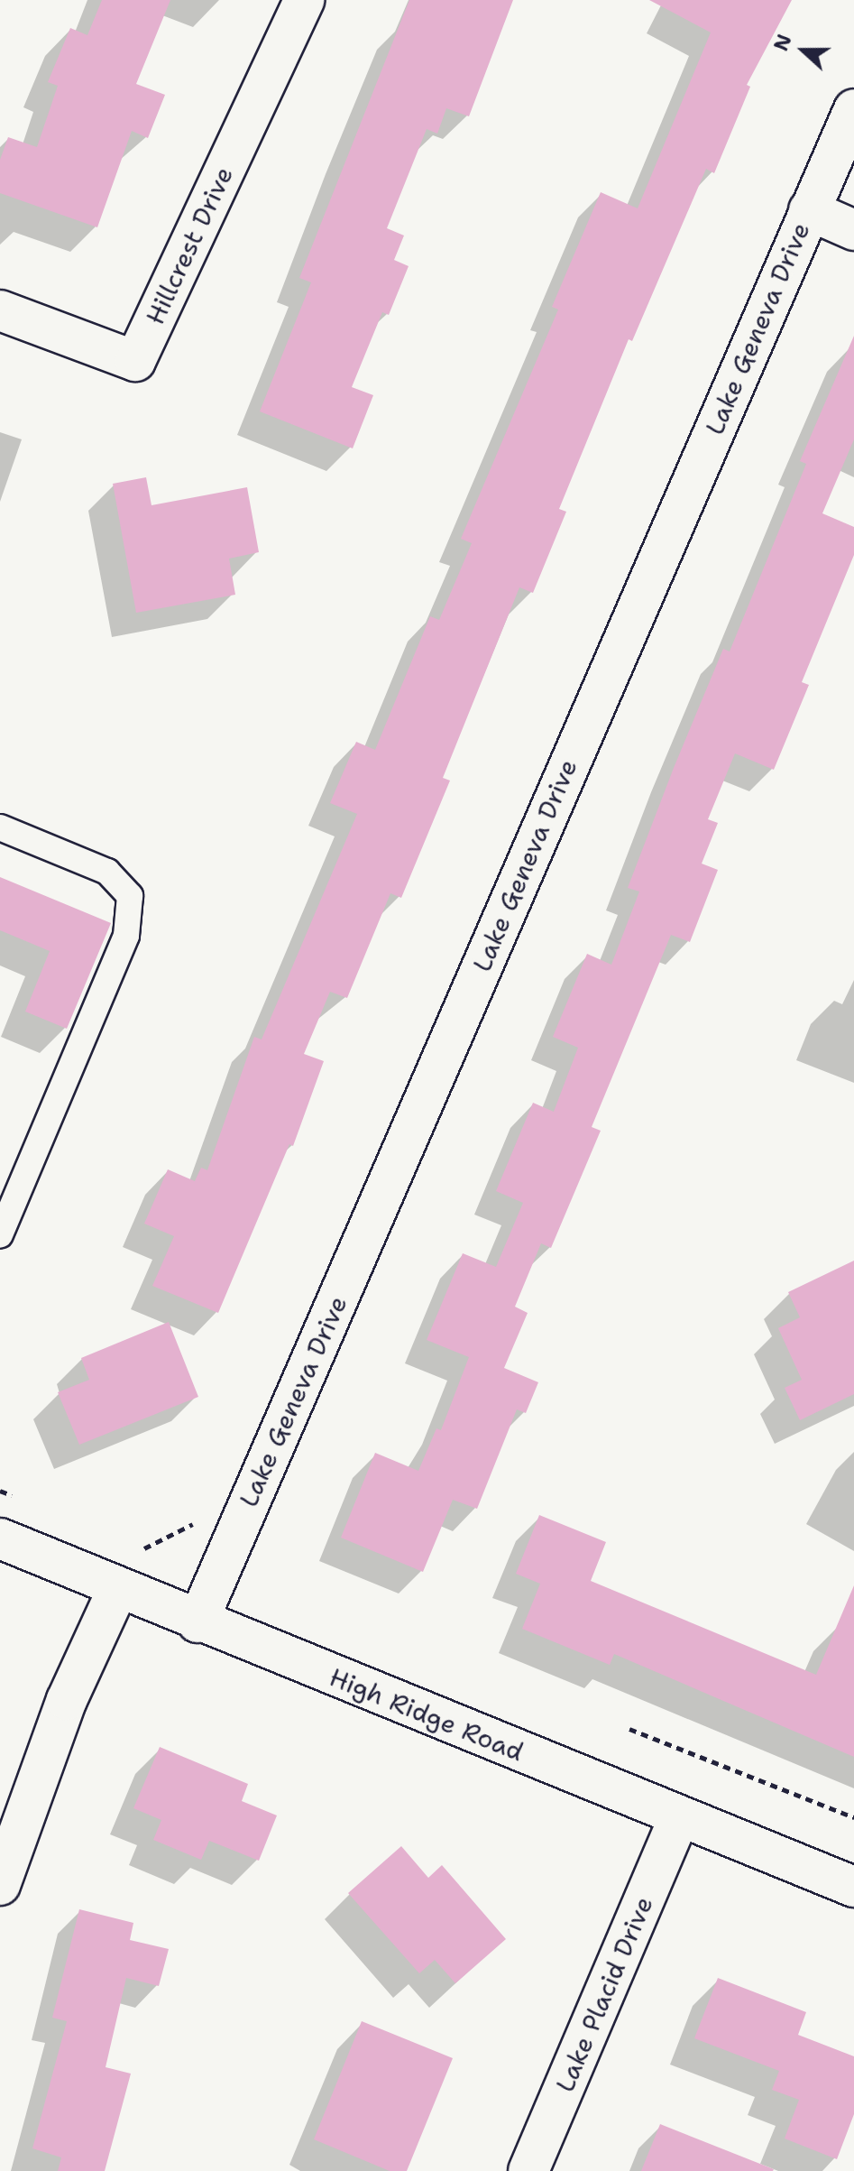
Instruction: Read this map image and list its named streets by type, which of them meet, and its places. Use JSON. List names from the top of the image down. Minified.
{"streets":{"street":["Hillcrest Drive","Lake Geneva Drive","High Ridge Road","Lake Placid Drive"]},"crossings":[["Lake Geneva Drive","High Ridge Road"],["High Ridge Road","Lake Placid Drive"]],"north":"left"}
